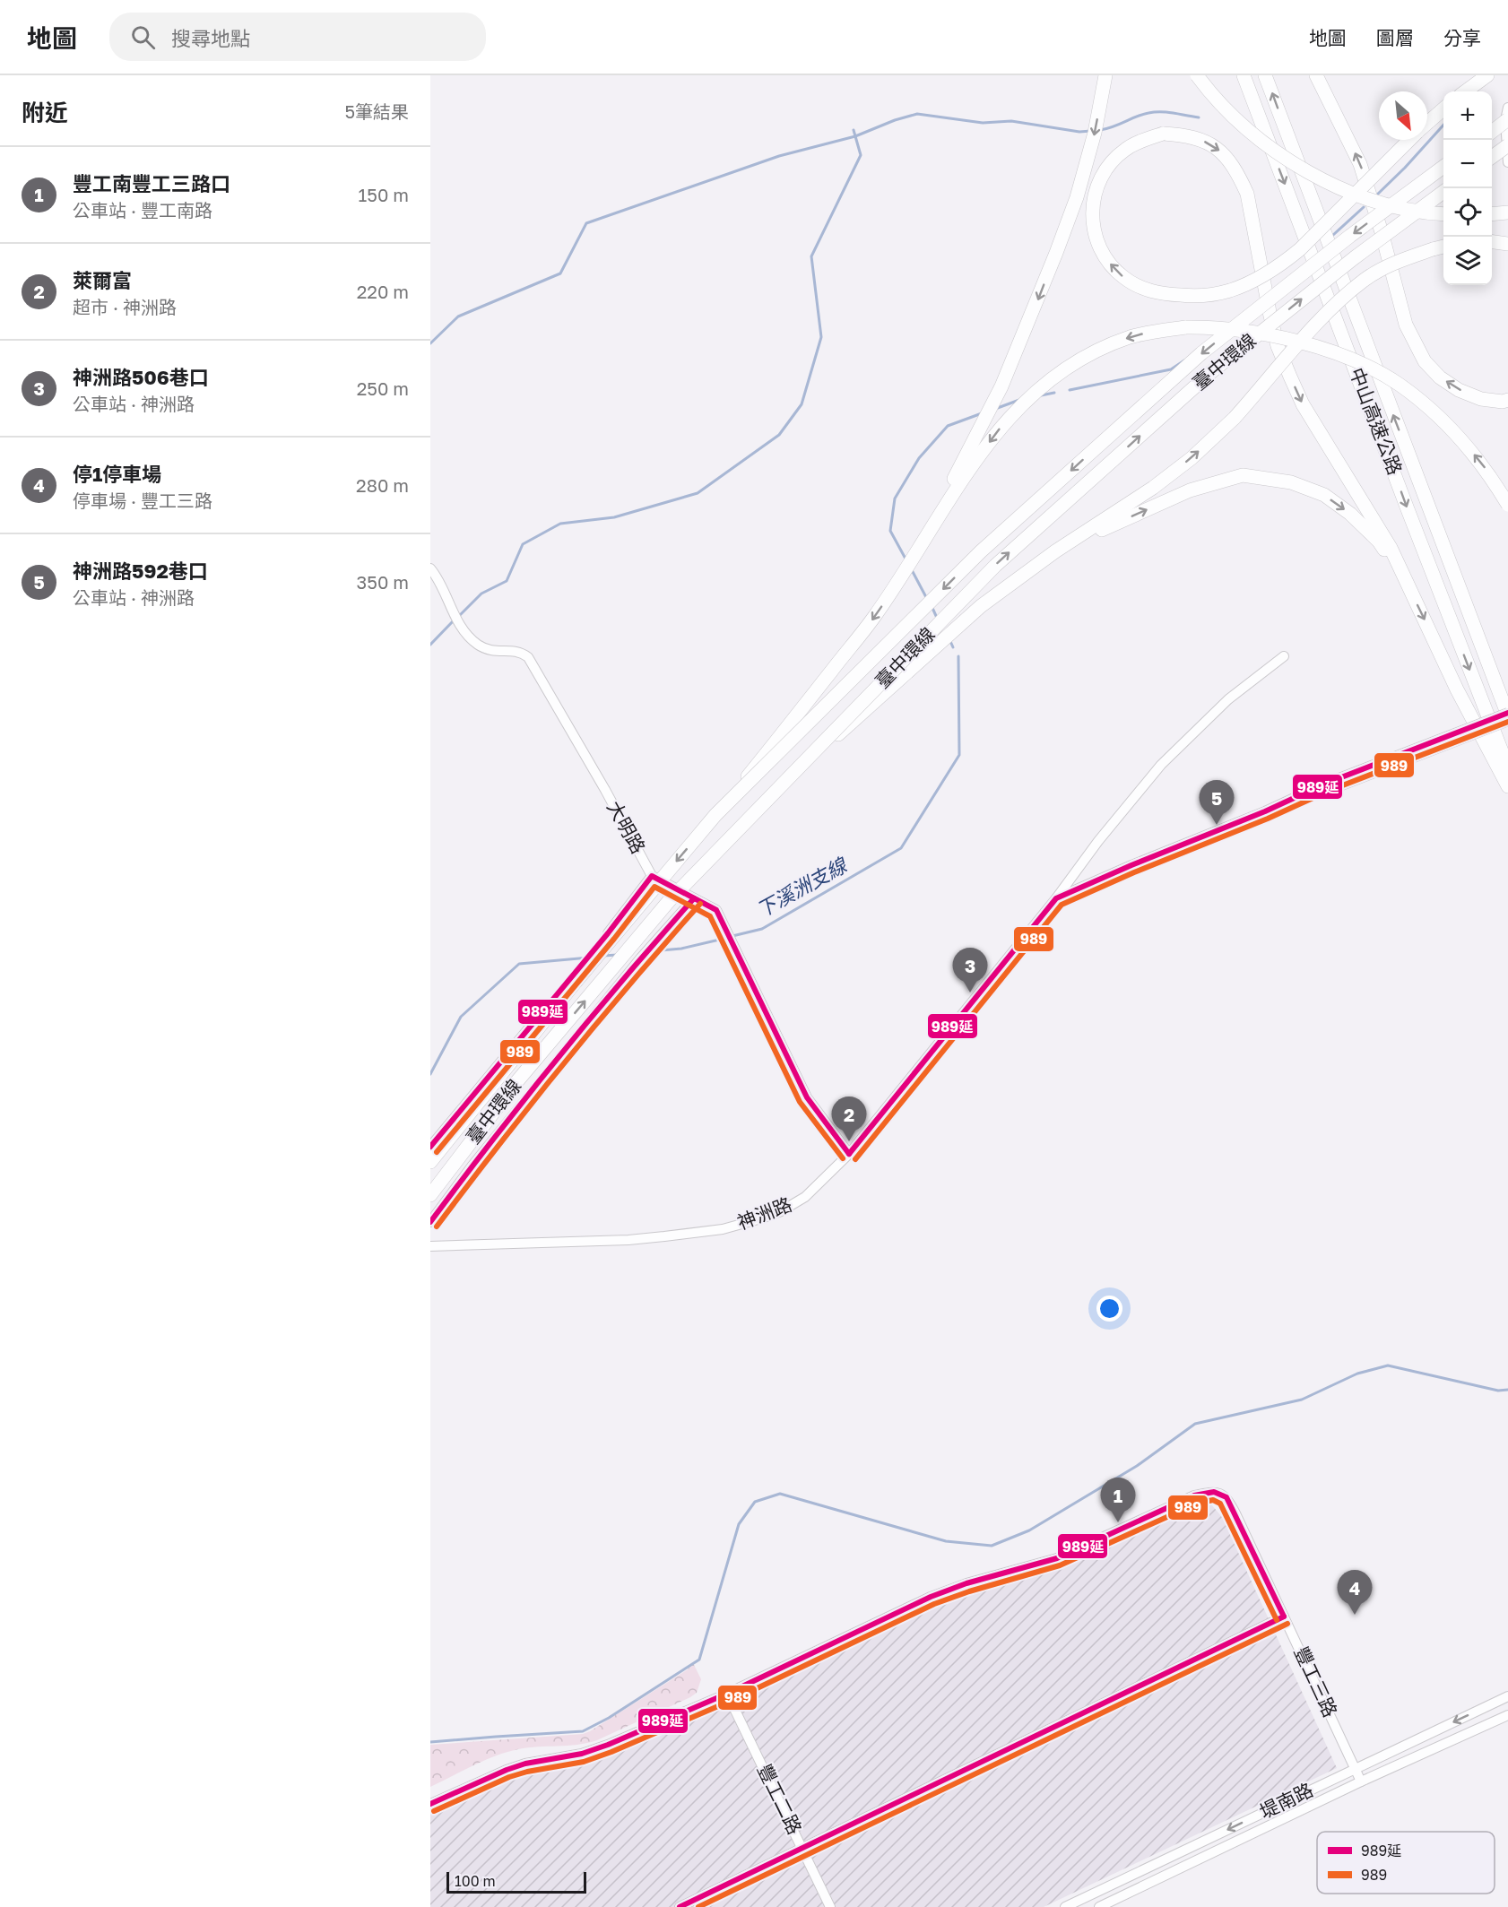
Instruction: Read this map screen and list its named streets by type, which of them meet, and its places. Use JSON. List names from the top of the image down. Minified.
{"streets":{"highway":["臺中環線","中山高速公路"],"street":["大明路","神洲路","豐工三路","豐工二路","堤南路"]},"crossings":[["中山高速公路","神洲路"],["大明路","神洲路"],["豐工三路","豐工二路"],["豐工三路","堤南路"]],"water":["下溪洲支線"],"lines":["transit line 989延","transit line 989"],"legend":["989延","989"],"scale_bar":"100 m","north":"bottom right","page":{"header":"地圖","search":"搜尋地點","nav":["地圖","圖層","分享"],"heading":["附近","5筆結果"],"map_buttons":["+","−"],"list":[{"mark":"1","name":"豐工南豐工三路口","note":"公車站 · 豐工南路","value":"150 m"},{"mark":"2","name":"萊爾富","note":"超市 · 神洲路","value":"220 m"},{"mark":"3","name":"神洲路506巷口","note":"公車站 · 神洲路","value":"250 m"},{"mark":"4","name":"停1停車場","note":"停車場 · 豐工三路","value":"280 m"},{"mark":"5","name":"神洲路592巷口","note":"公車站 · 神洲路","value":"350 m"}],"pins":["5","3","2","1","4"],"scale":"100 m"}}
